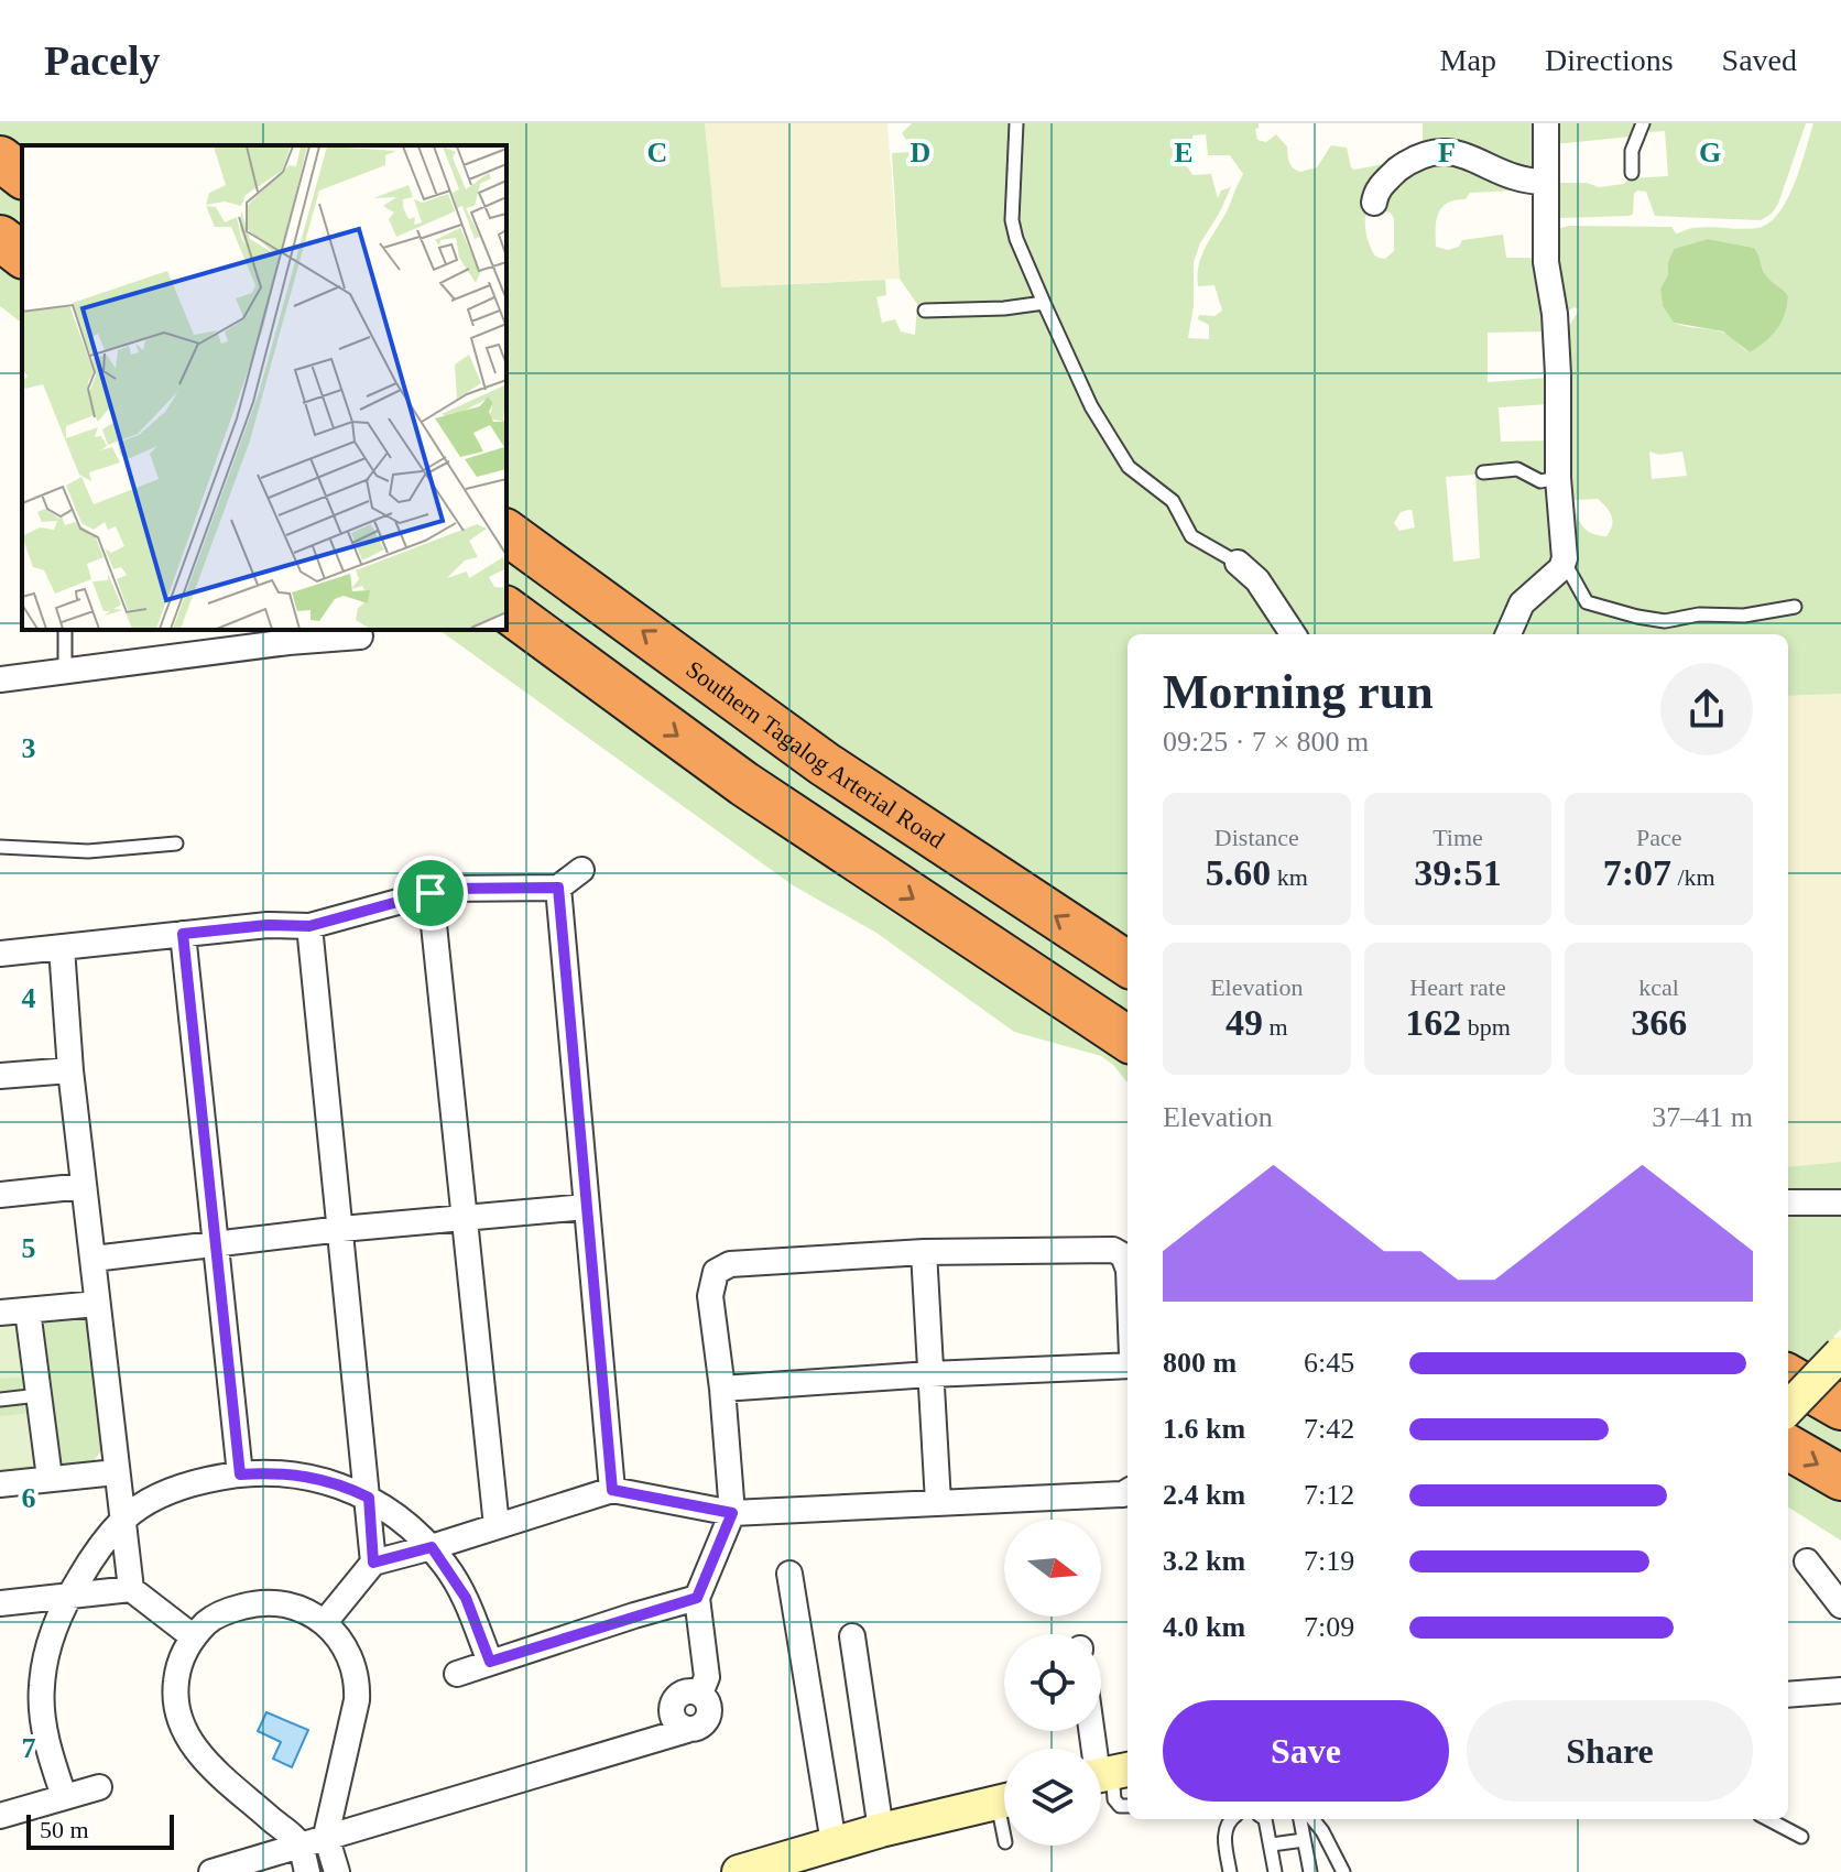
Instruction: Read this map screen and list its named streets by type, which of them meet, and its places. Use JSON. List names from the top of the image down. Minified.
{"streets":{"highway":["Southern Tagalog Arterial Road"]},"scale_bar":"50 m","north":"right","page":{"header":"Pacely","nav":["Map","Directions","Saved"],"heading":["Morning run","09:25 · 7 × 800 m"],"stats":[["Distance","5.60 km"],["Time","39:51"],["Pace","7:07 /km"],["Elevation","49 m"],["Heart rate","162 bpm"],["kcal","366"]],"chart":["Elevation","37–41 m"],"list":[{"name":"800 m","note":"6:45"},{"name":"1.6 km","note":"7:42"},{"name":"2.4 km","note":"7:12"},{"name":"3.2 km","note":"7:19"},{"name":"4.0 km","note":"7:09"}],"buttons":["Save","Share"],"scale":"50 m"},"grid":{"columns":["C","D","E","F","G"],"rows":["3","4","5","6","7"]}}
